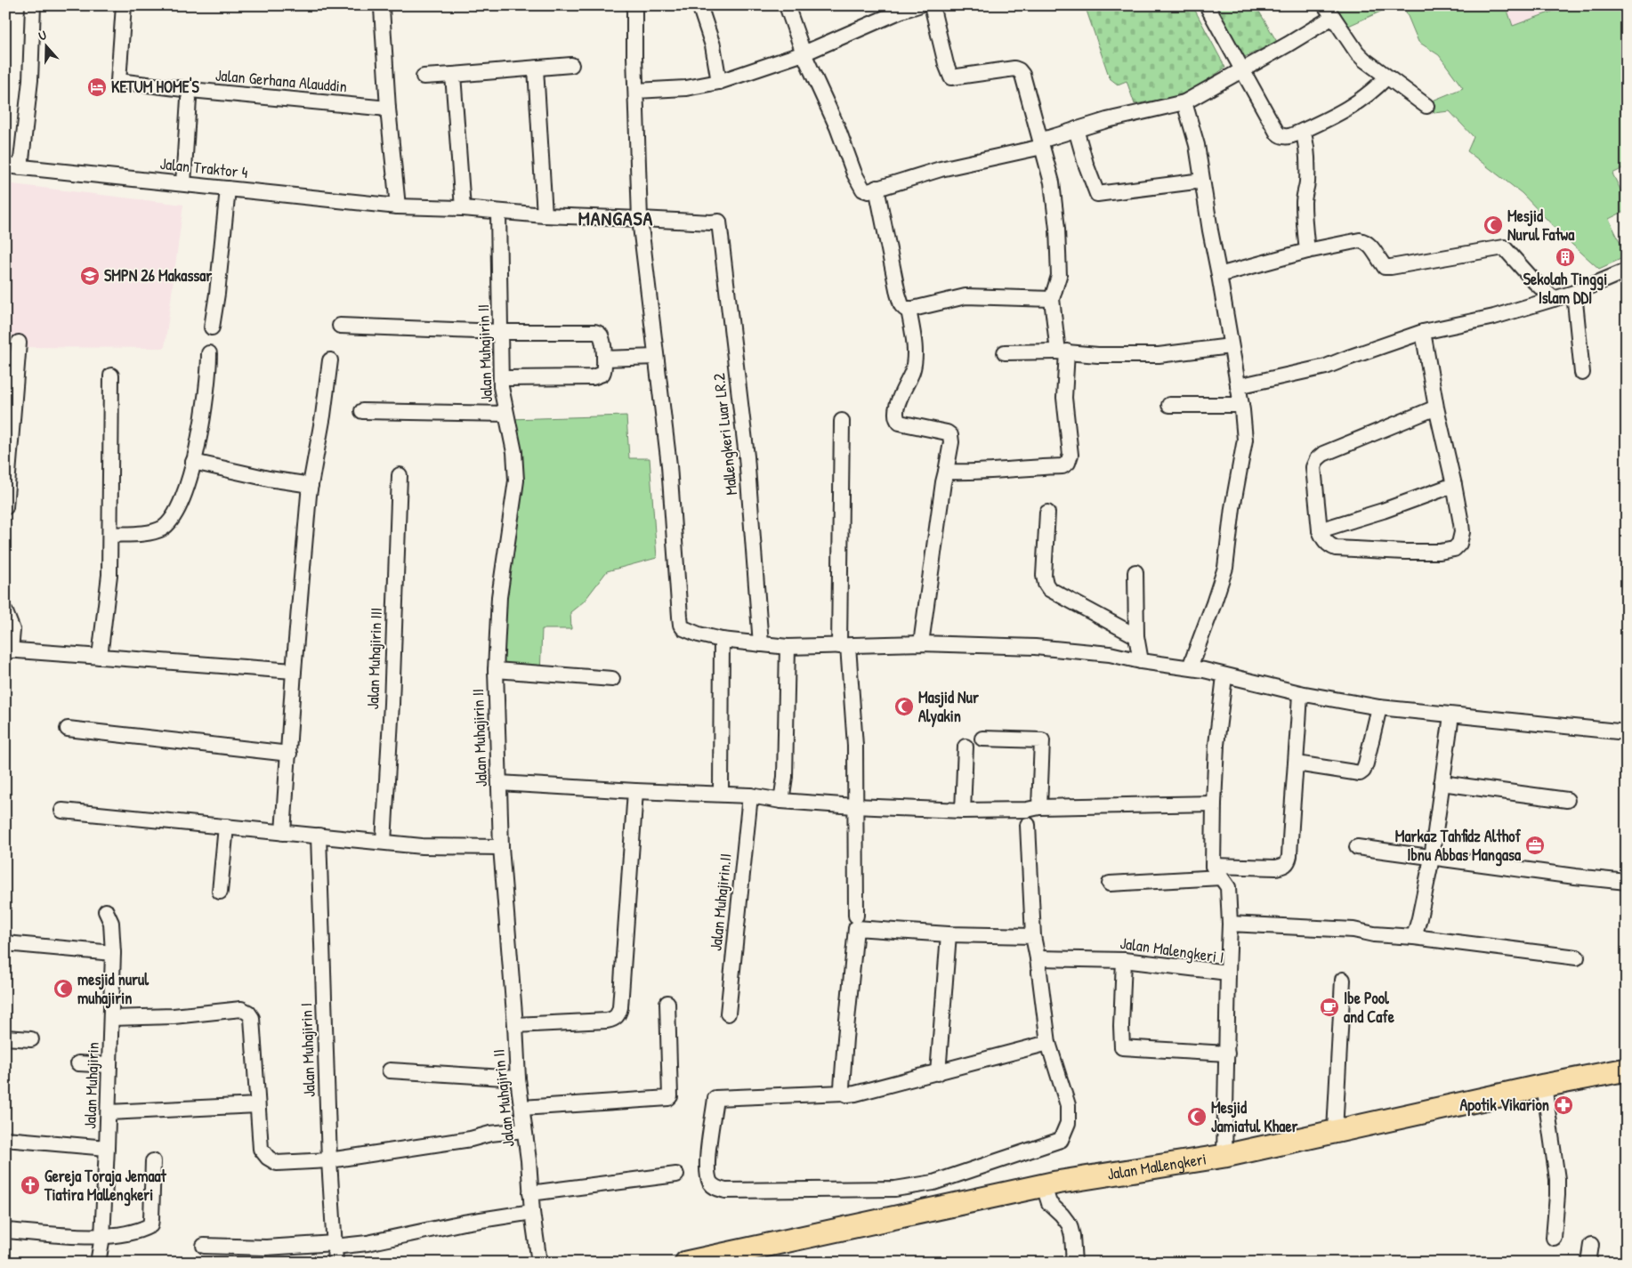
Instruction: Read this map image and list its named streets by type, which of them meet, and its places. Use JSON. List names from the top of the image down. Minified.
{"streets":{"main road":["Jalan Mallengkeri"],"street":["Jalan Gerhana Alauddin","Jalan Traktor 4","Jalan Muhajirin II","Mallengkeri Luar LR.2","Jalan Muhajirin III","Jalan Muhajirin.II","Jalan Malengkeri I","Jalan Muhajirin I","Jalan Muhajirin"]},"crossings":[["Jalan Traktor 4","Jalan Muhajirin II"],["Jalan Traktor 4","Mallengkeri Luar LR.2"],["Jalan Malengkeri I","Jalan Mallengkeri"]],"districts":["MANGASA"],"places":{"hotel":["KETUM HOME'S"],"mosque":["Mesjid Nurul Fatwa","Masjid Nur Alyakin","mesjid nurul muhajirin","Mesjid Jamiatul Khaer"],"building":["Sekolah Tinggi Islam DDI"],"school or university":["SMPN 26 Makassar"],"office":["Markaz Tahfidz Althof Ibnu Abbas Mangasa"],"cafe":["Ibe Pool and Cafe"],"pharmacy":["Apotik Vikarion"],"church":["Gereja Toraja Jemaat Tiatira Mallengkeri"]},"north":"top"}
